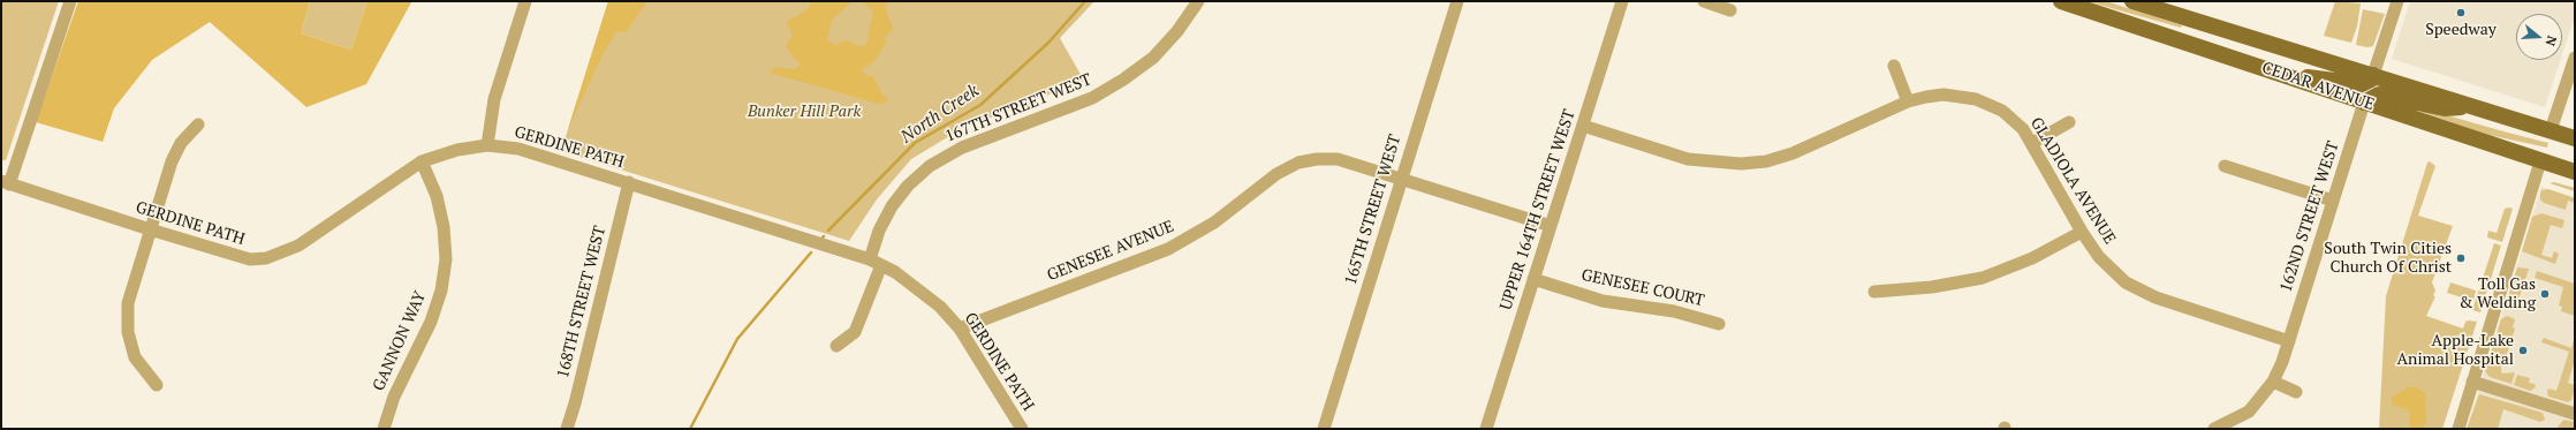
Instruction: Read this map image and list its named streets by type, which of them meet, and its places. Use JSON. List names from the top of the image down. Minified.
{"streets":{"main road":["CEDAR AVENUE"],"street":["167TH STREET WEST","GERDINE PATH","GLADIOLA AVENUE","165TH STREET WEST","UPPER 164TH STREET WEST","162ND STREET WEST","GENESEE AVENUE","GENESEE COURT","168TH STREET WEST","GANNON WAY"]},"crossings":[["CEDAR AVENUE","162ND STREET WEST"],["167TH STREET WEST","GERDINE PATH"],["GERDINE PATH","GENESEE AVENUE"],["GERDINE PATH","168TH STREET WEST"],["GERDINE PATH","GANNON WAY"],["GLADIOLA AVENUE","UPPER 164TH STREET WEST"],["GLADIOLA AVENUE","162ND STREET WEST"],["165TH STREET WEST","GENESEE AVENUE"],["UPPER 164TH STREET WEST","GENESEE AVENUE"],["UPPER 164TH STREET WEST","GENESEE COURT"]],"water":["North Creek"],"parks":["Bunker Hill Park"],"places":["Speedway","South Twin Cities Church Of Christ","Toll Gas & Welding","Apple-Lake Animal Hospital"],"north":"right"}
